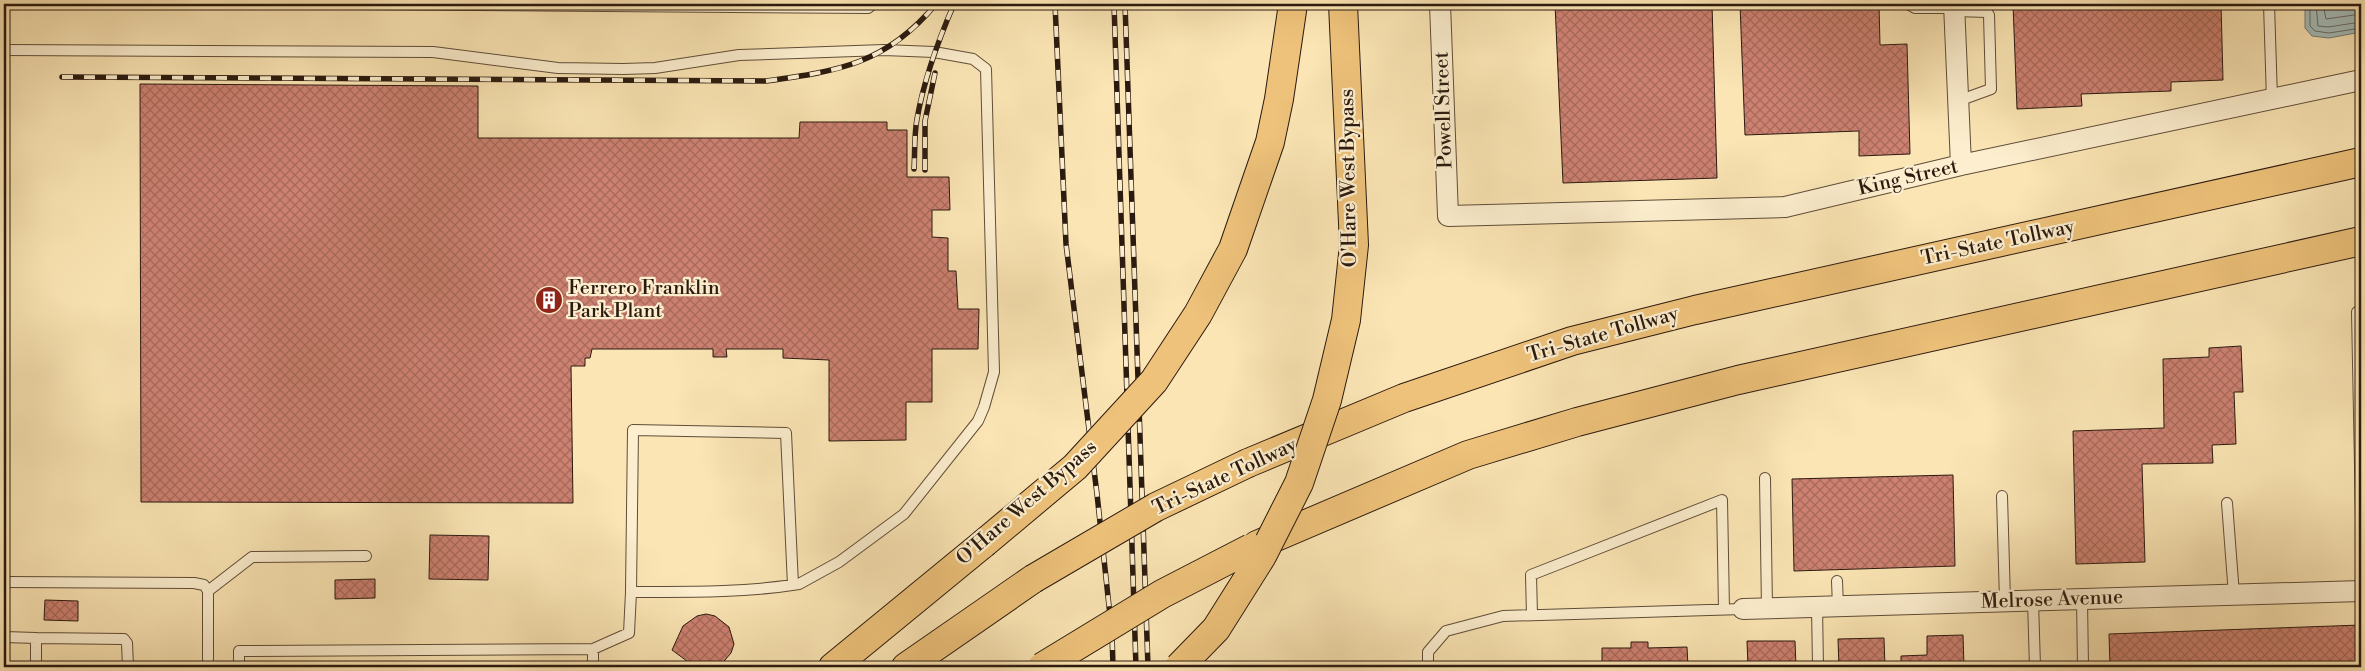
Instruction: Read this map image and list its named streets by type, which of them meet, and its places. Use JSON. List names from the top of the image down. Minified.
{"streets":{"highway":["O'Hare West Bypass","Tri-State Tollway"],"street":["Powell Street","King Street","Melrose Avenue"]},"crossings":[["Powell Street","King Street"]],"places":{"building":["Ferrero Franklin Park Plant"]}}
